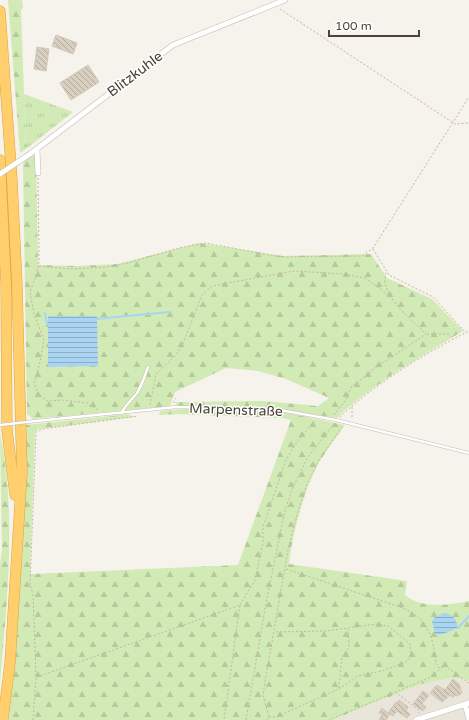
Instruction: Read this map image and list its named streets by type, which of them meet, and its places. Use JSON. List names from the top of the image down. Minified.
{"streets":{"street":["Blitzkuhle"],"lane":["Marpenstraße"]},"scale_bar":"100 m"}
